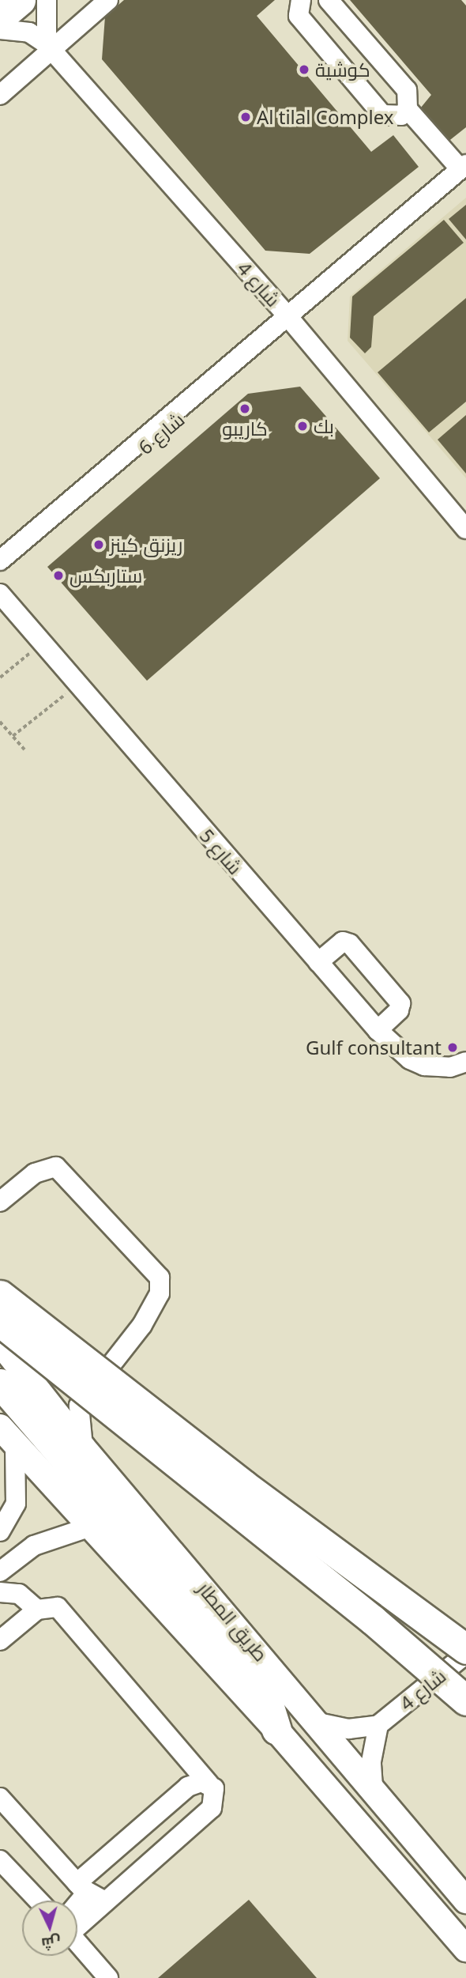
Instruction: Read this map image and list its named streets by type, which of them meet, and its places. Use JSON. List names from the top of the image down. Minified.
{"streets":{"main road":["طريق المطار"],"street":["شارع 4","شارع 6","شارع 5"]},"crossings":[["شارع 4","شارع 6"]],"places":["كوشية","Al tilal Complex","كاريبو","بك","ريزنق كينز","ستاربكس","Gulf consultant"],"north":"bottom"}
